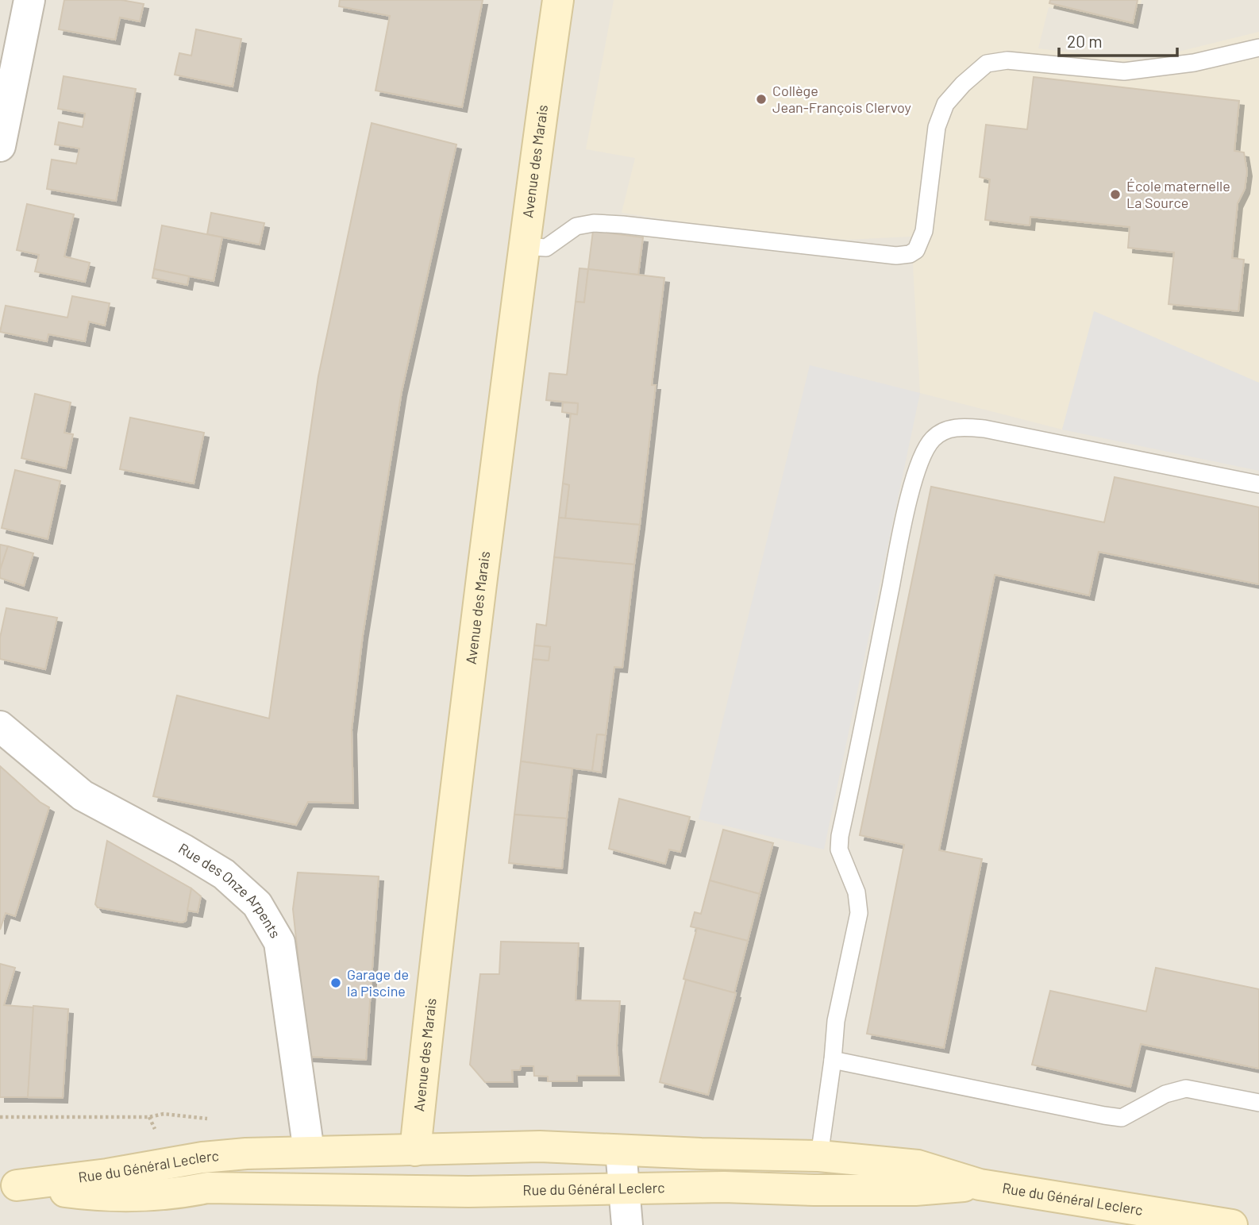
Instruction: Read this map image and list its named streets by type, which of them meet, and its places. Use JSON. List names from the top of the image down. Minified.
{"streets":{"main road":["Avenue des Marais","Rue du Général Leclerc"],"street":["Rue des Onze Arpents"]},"crossings":[["Avenue des Marais","Rue du Général Leclerc"],["Rue des Onze Arpents","Rue du Général Leclerc"]],"places":["Collège Jean-François Clervoy","École maternelle La Source","Garage de la Piscine"],"scale_bar":"20 m"}
